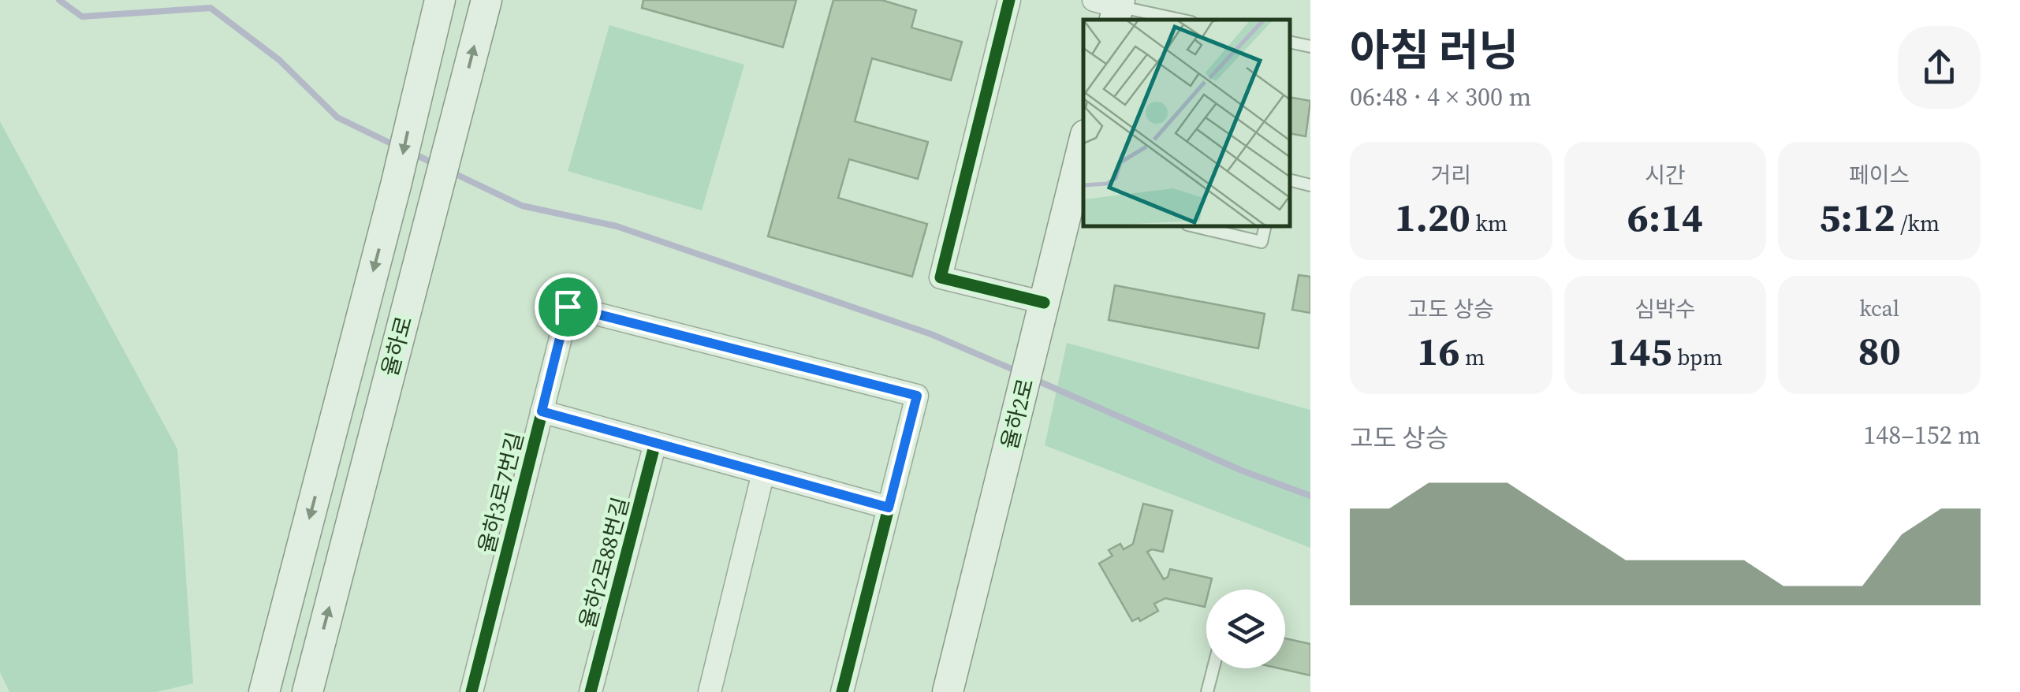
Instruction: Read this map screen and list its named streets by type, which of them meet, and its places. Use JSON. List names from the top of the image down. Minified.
{"streets":{"main road":["율하로","율하2로"],"street":["율하3로7번길","율하2로88번길"]},"page":{"heading":["아침 러닝","06:48 · 4 × 300 m"],"stats":[["거리","1.20 km"],["시간","6:14"],["페이스","5:12 /km"],["고도 상승","16 m"],["심박수","145 bpm"],["kcal","80"]],"chart":["고도 상승","148–152 m"]}}
